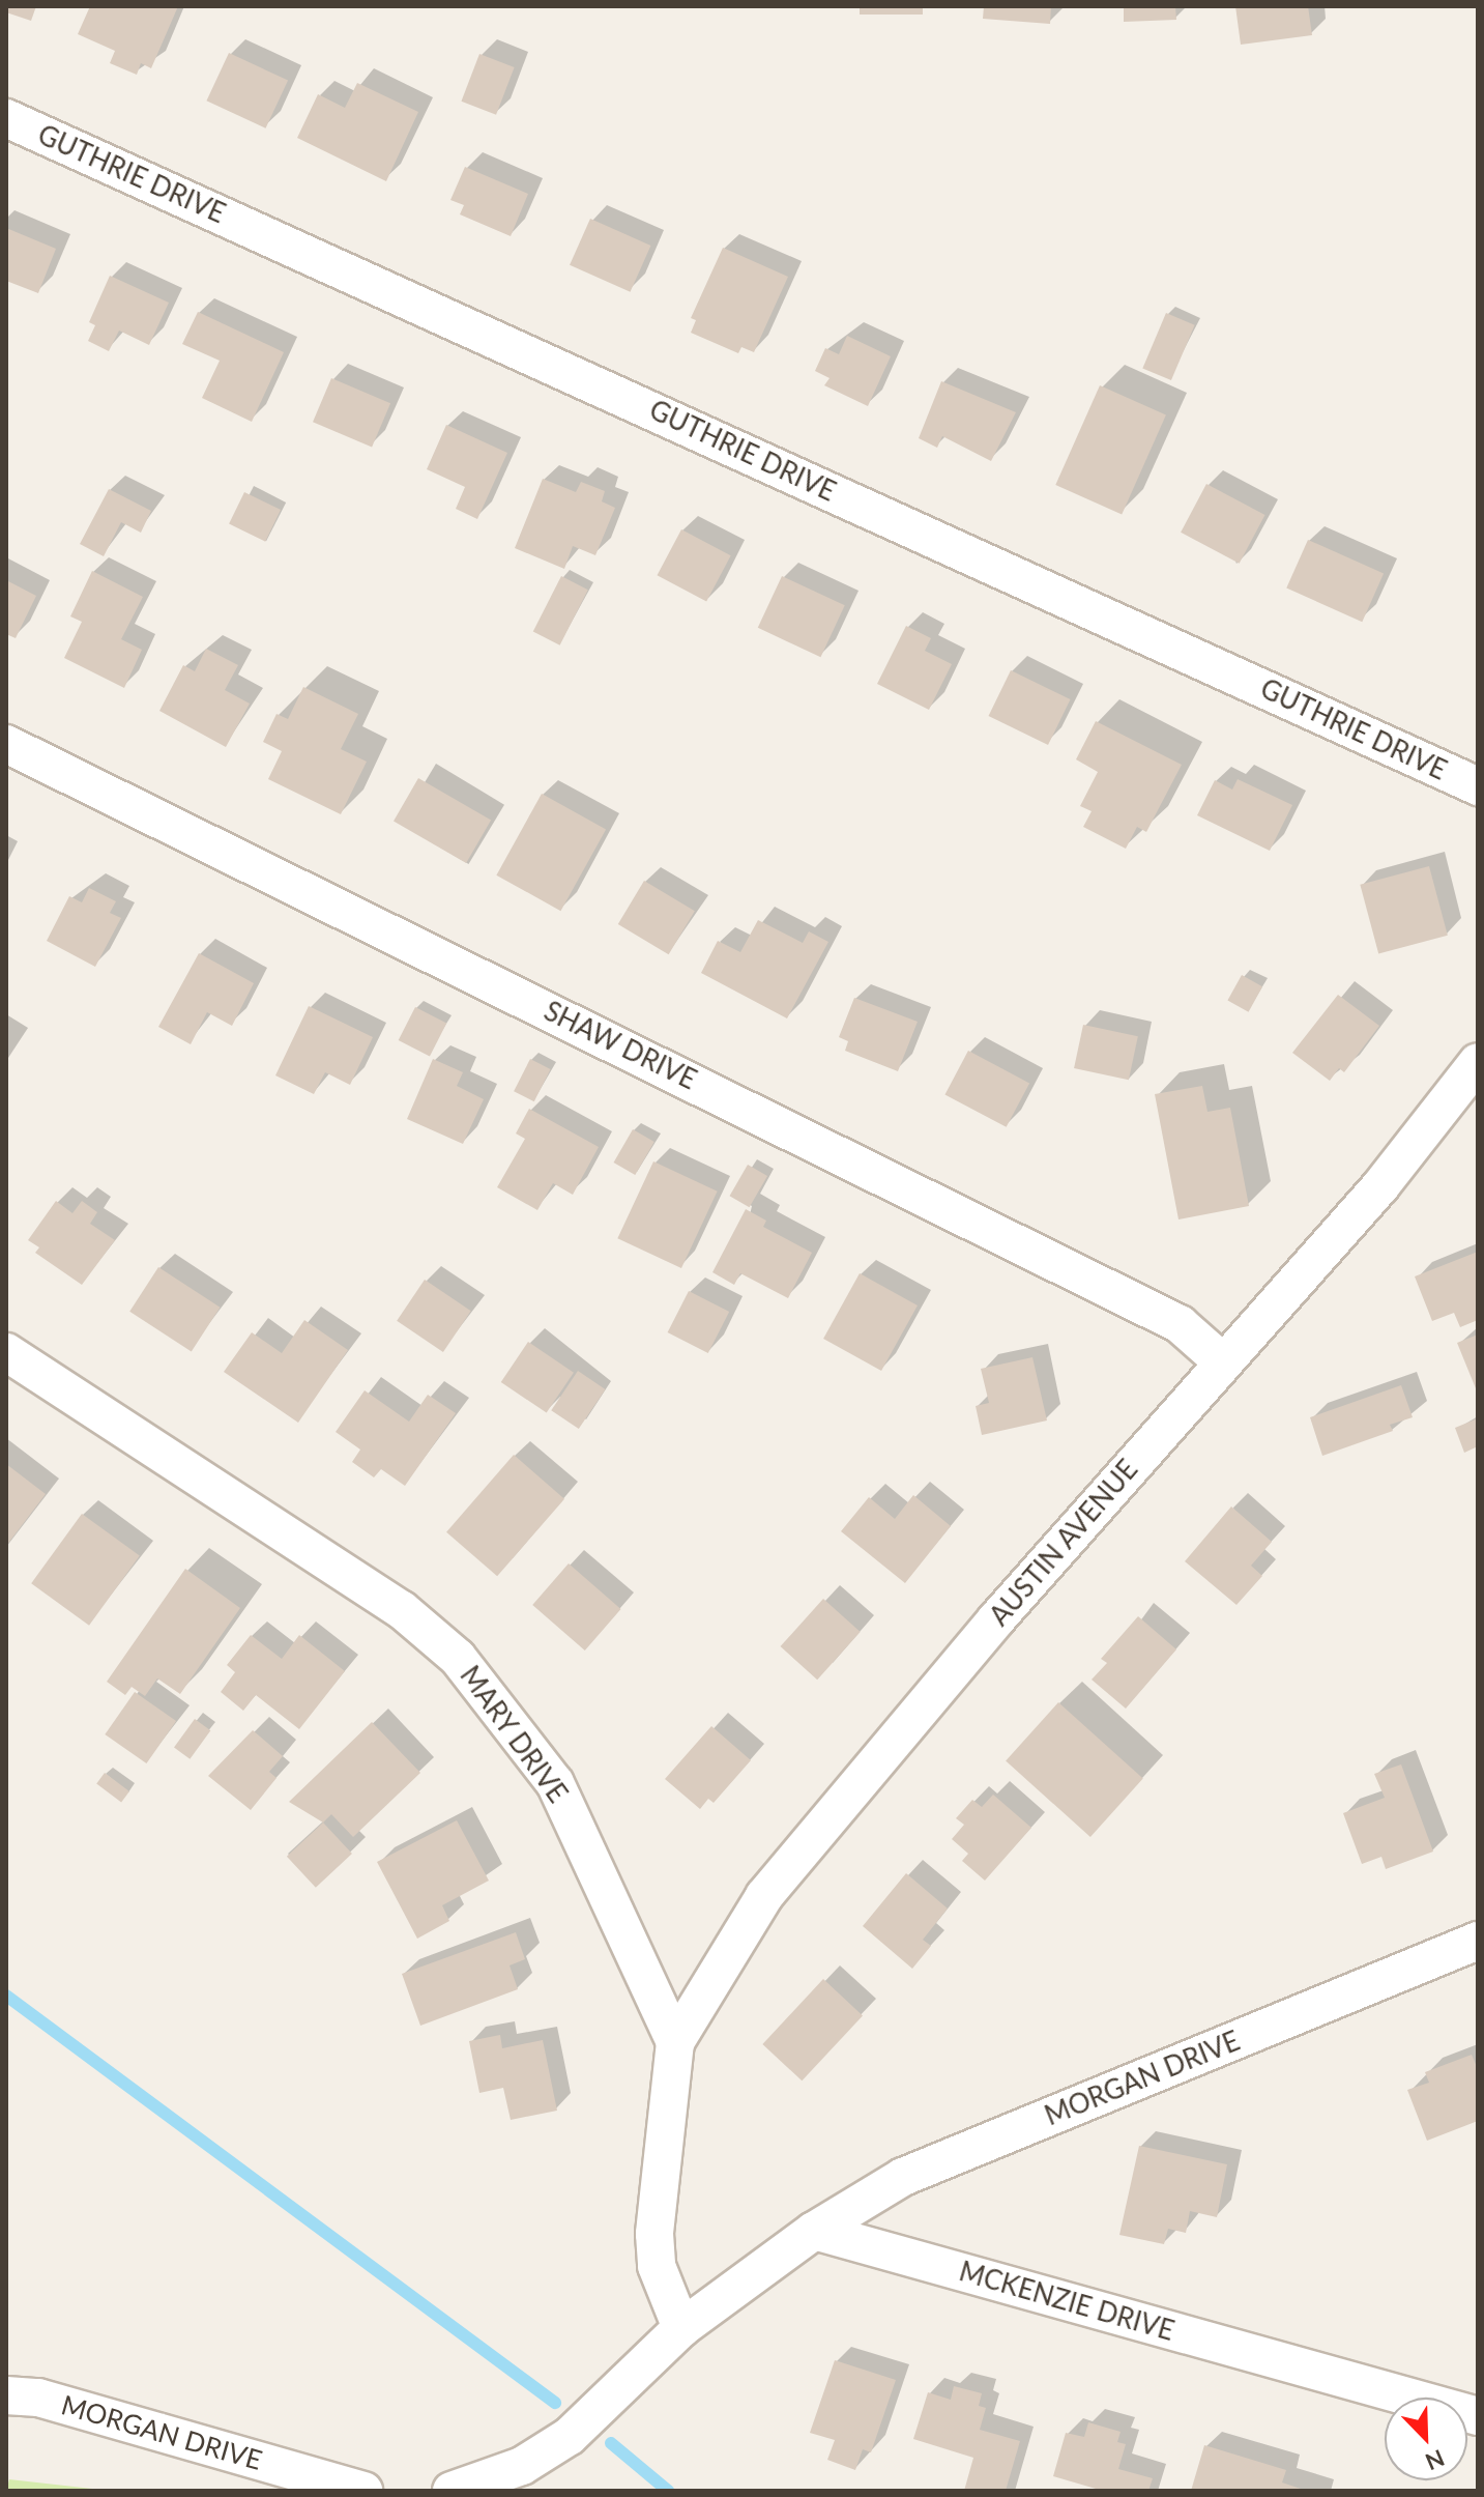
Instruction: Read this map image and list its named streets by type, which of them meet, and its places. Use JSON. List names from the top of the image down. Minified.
{"streets":{"street":["GUTHRIE DRIVE","SHAW DRIVE","AUSTIN AVENUE","MARY DRIVE","MORGAN DRIVE","MCKENZIE DRIVE"]},"crossings":[["SHAW DRIVE","AUSTIN AVENUE"],["AUSTIN AVENUE","MARY DRIVE"],["MORGAN DRIVE","MCKENZIE DRIVE"]],"north":"bottom right"}
